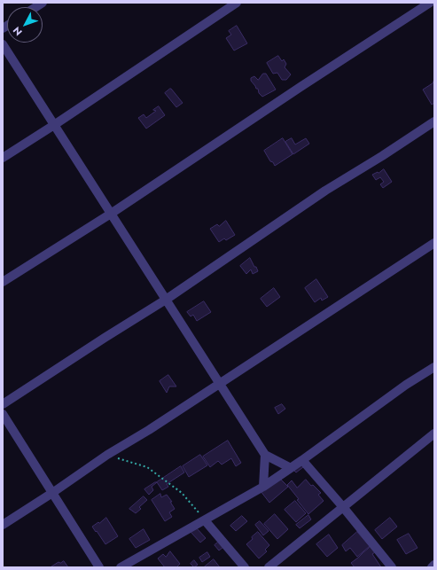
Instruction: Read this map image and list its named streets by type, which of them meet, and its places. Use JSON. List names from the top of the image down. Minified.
{"north":"bottom left"}
